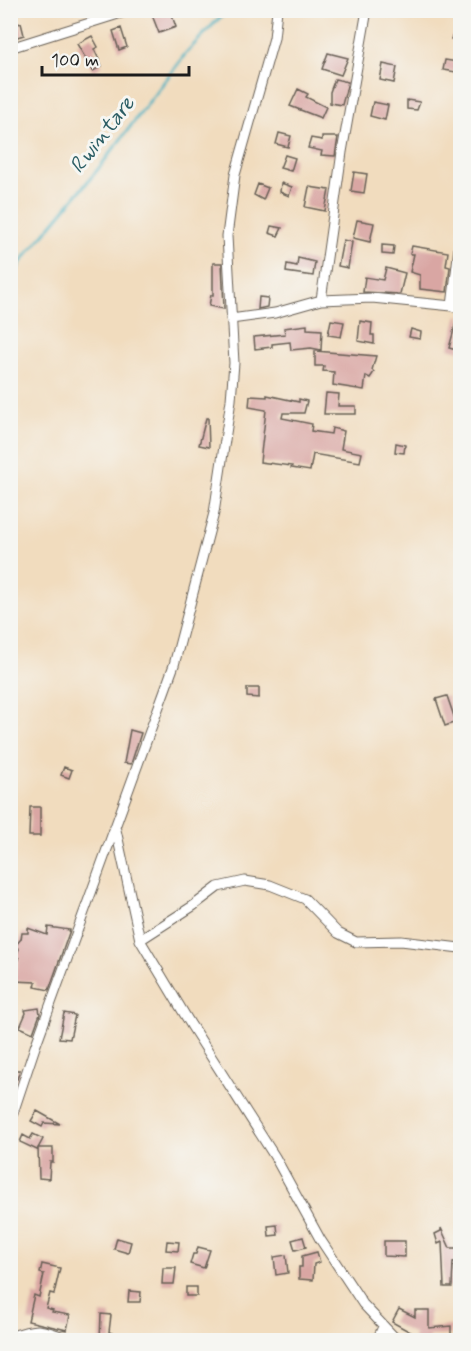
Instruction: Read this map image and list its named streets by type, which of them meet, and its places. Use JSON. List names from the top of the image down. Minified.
{"water":["Rwintare"],"scale_bar":"100 m"}
